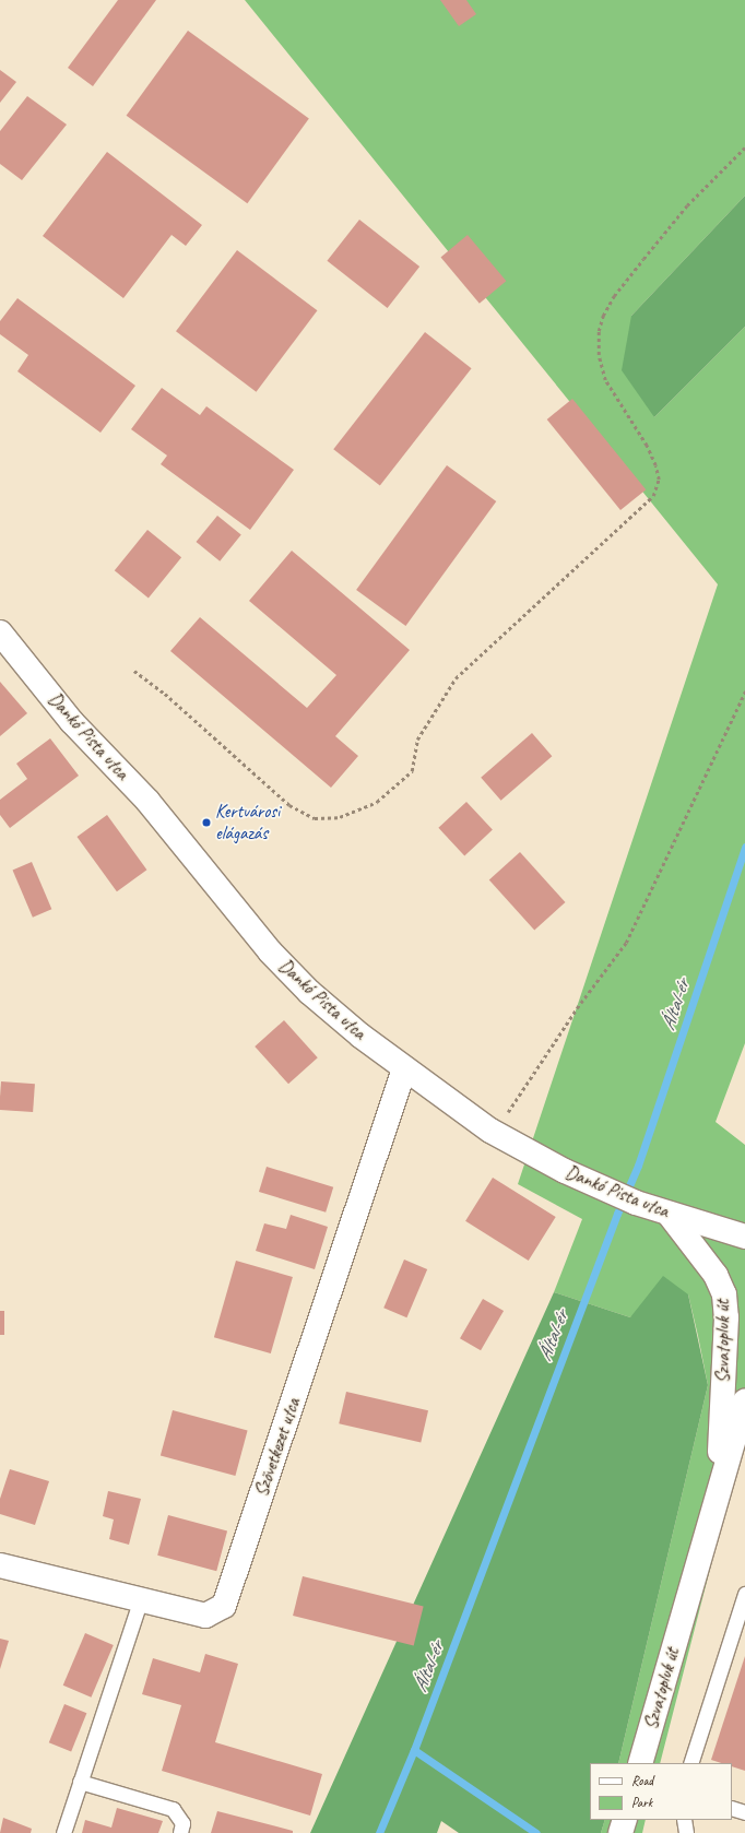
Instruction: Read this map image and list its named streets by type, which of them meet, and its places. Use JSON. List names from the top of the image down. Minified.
{"streets":{"street":["Dankó Pista utca","Szvatopluk út","Szövetkezet utca"]},"crossings":[["Dankó Pista utca","Szvatopluk út"],["Dankó Pista utca","Szövetkezet utca"]],"water":["Által-ér"],"places":["Kertvárosi elágazás"],"legend":["Road","Park"]}
